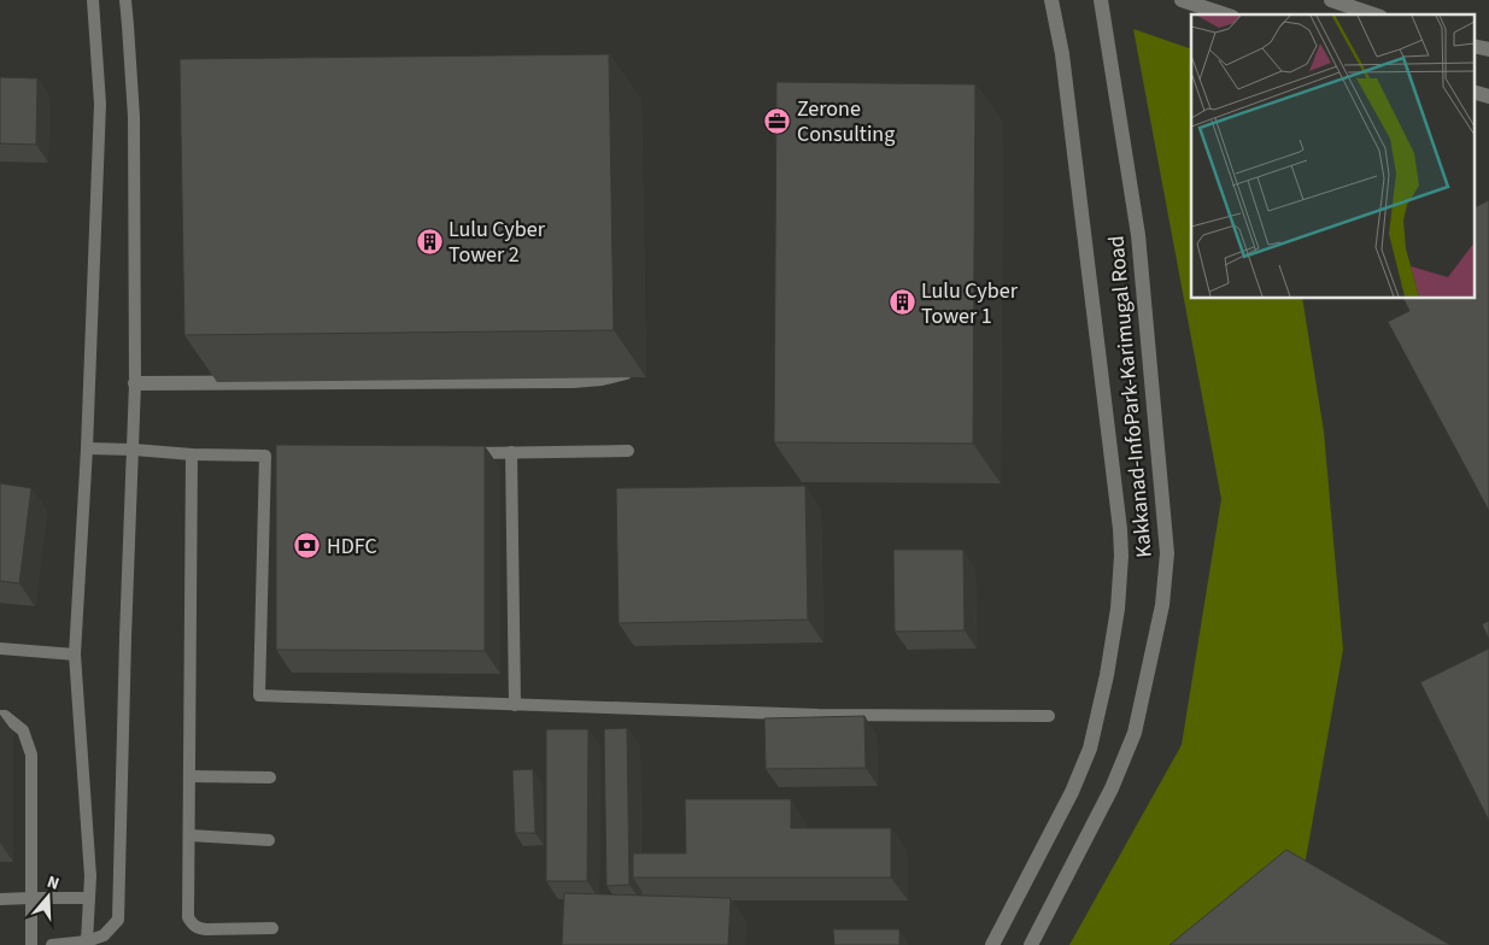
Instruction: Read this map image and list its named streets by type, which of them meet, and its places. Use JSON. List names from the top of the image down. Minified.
{"streets":{"main road":["Kakkanad-InfoPark-Karimugal Road"]},"places":{"office":["Zerone Consulting"],"building":["Lulu Cyber Tower 2","Lulu Cyber Tower 1"],"bank":["HDFC"]},"north":"top"}
